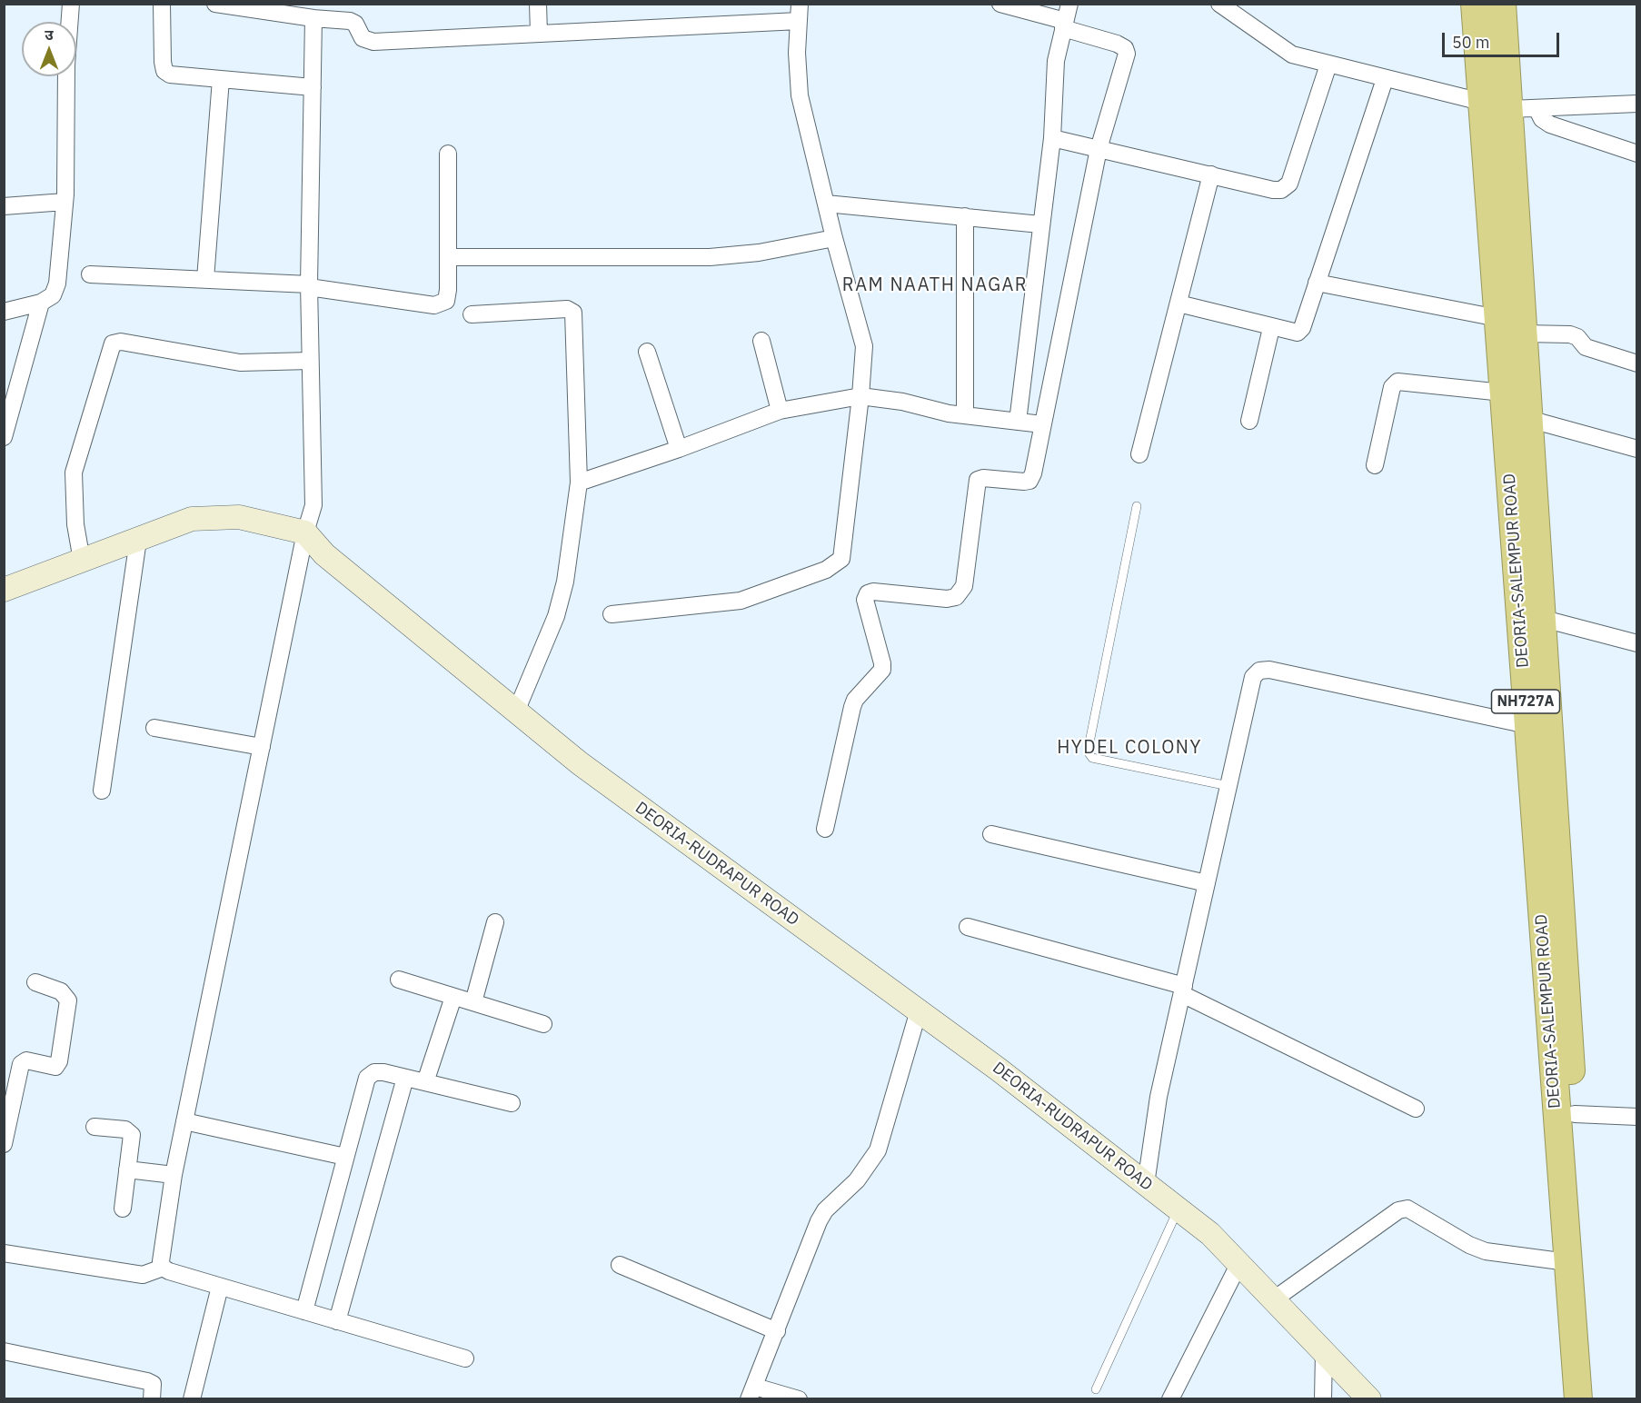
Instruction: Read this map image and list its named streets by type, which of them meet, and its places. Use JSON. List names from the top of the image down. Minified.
{"streets":{"highway":["DEORIA-SALEMPUR ROAD","NH727A"],"main road":["DEORIA-RUDRAPUR ROAD"]},"districts":["RAM NAATH NAGAR","HYDEL COLONY"],"scale_bar":"50 m","north":"top"}
